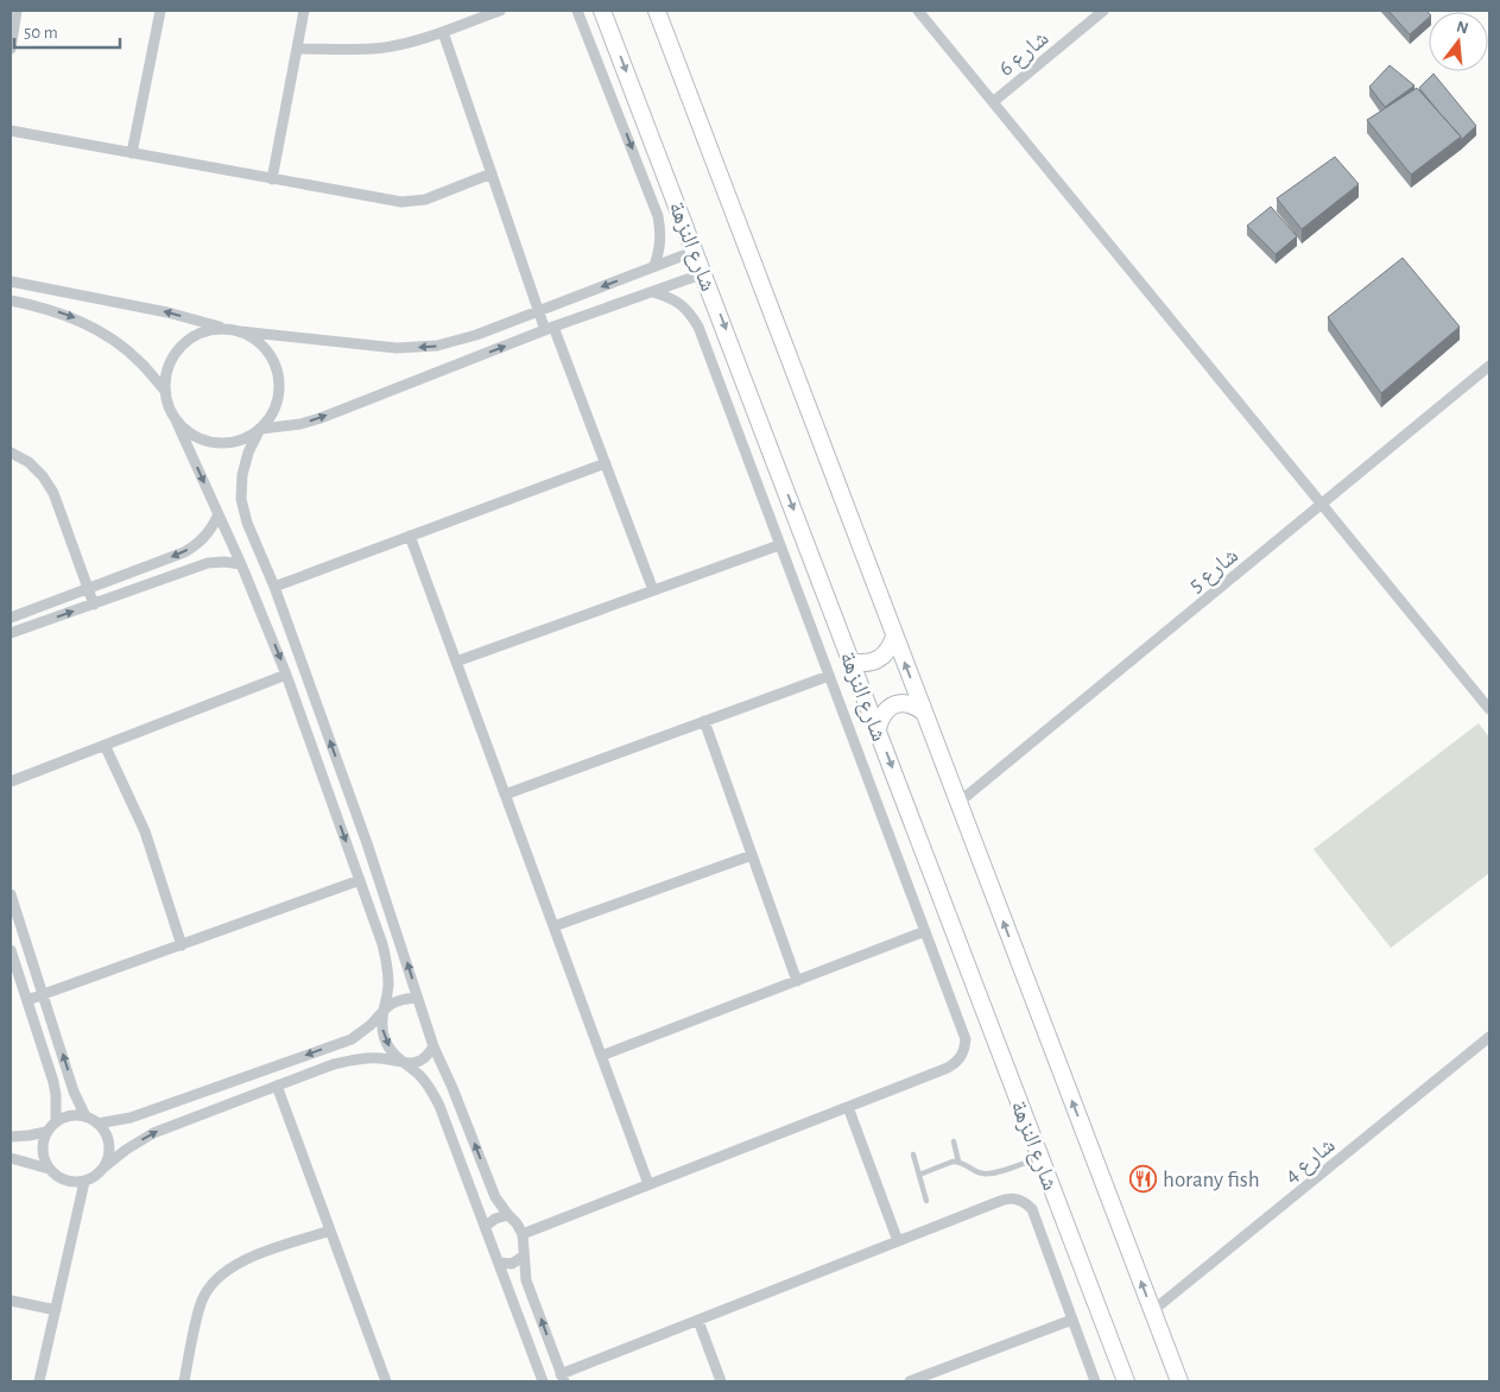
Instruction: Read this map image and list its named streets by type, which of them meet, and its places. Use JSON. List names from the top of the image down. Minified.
{"streets":{"main road":["شارع النزهة"],"street":["شارع 6","شارع 5","شارع 4"]},"places":{"restaurant":["horany fish"]},"scale_bar":"50 m","north":"top"}
